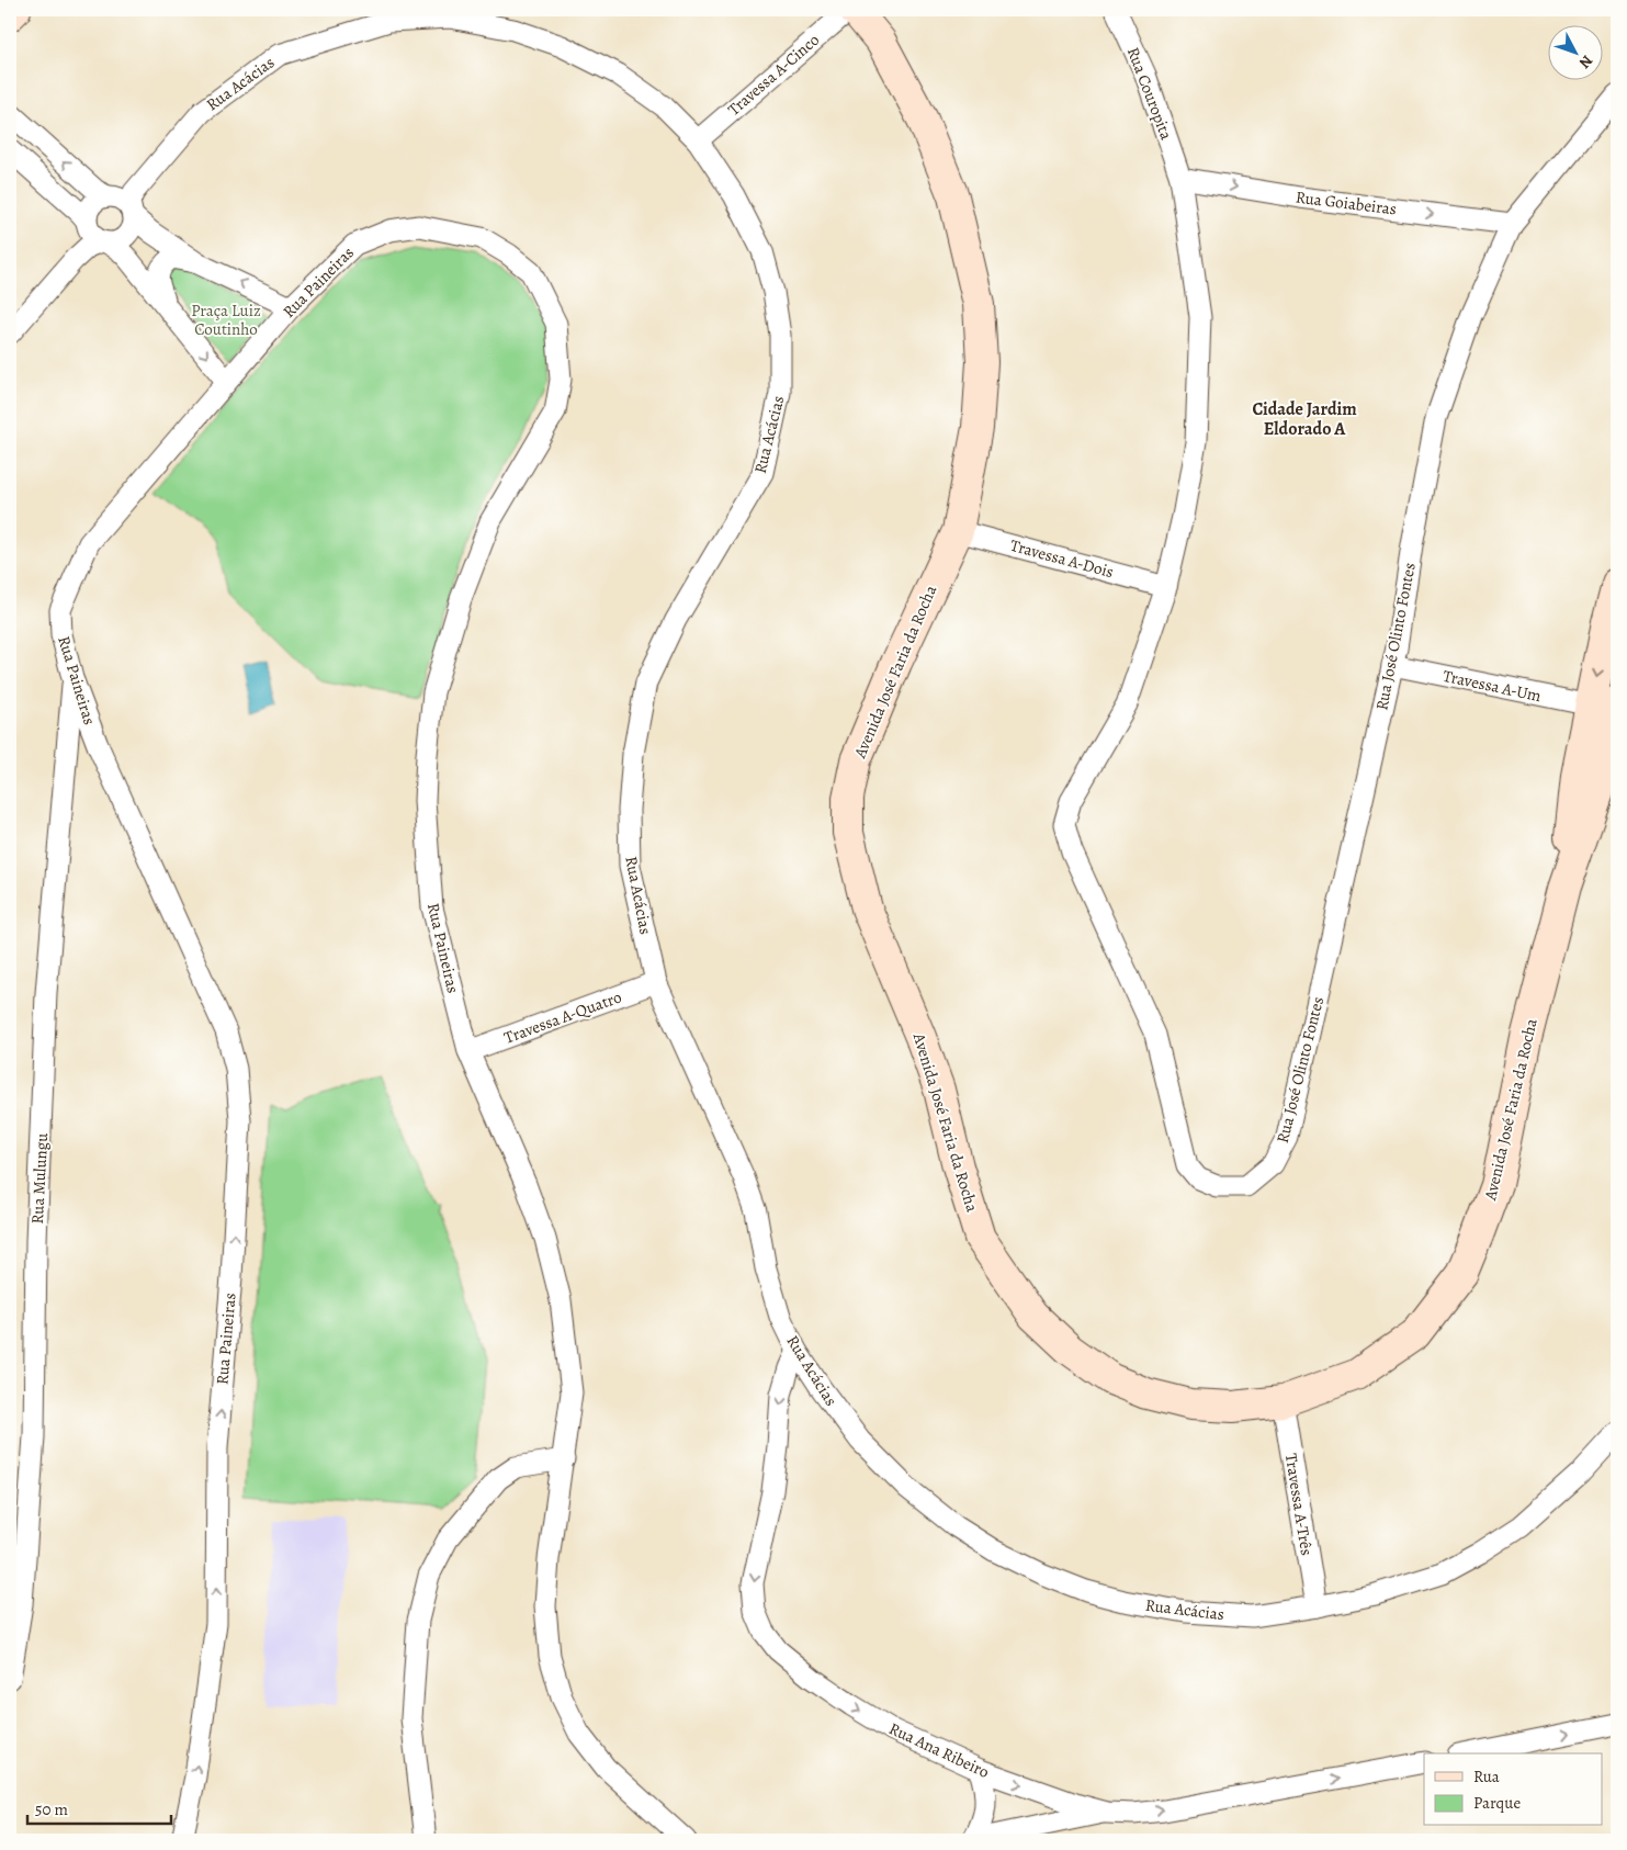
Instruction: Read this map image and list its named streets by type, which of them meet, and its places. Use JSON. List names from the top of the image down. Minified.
{"streets":{"street":["Travessa A-Cinco","Rua Acácias","Rua Couropita","Rua Goiabeiras","Rua Paineiras","Travessa A-Dois","Rua José Olinto Fontes","Avenida José Faria da Rocha","Travessa A-Um","Travessa A-Quatro","Rua Mulungu","Travessa A-Três","Rua Ana Ribeiro"]},"crossings":[["Travessa A-Cinco","Rua Acácias"],["Rua Acácias","Travessa A-Quatro"],["Rua Acácias","Travessa A-Três"],["Rua Acácias","Rua Ana Ribeiro"],["Rua Couropita","Rua Goiabeiras"],["Rua Couropita","Rua José Olinto Fontes"],["Rua Goiabeiras","Rua José Olinto Fontes"],["Rua Paineiras","Travessa A-Quatro"],["Rua Paineiras","Rua Mulungu"],["Travessa A-Dois","Rua José Olinto Fontes"],["Travessa A-Dois","Avenida José Faria da Rocha"],["Rua José Olinto Fontes","Travessa A-Um"],["Avenida José Faria da Rocha","Travessa A-Um"],["Avenida José Faria da Rocha","Travessa A-Três"]],"one_way":["Rua Goiabeiras"],"districts":["Cidade Jardim Eldorado A"],"parks":["Praça Luiz Coutinho"],"legend":["Rua","Parque"],"scale_bar":"50 m","north":"bottom right"}
